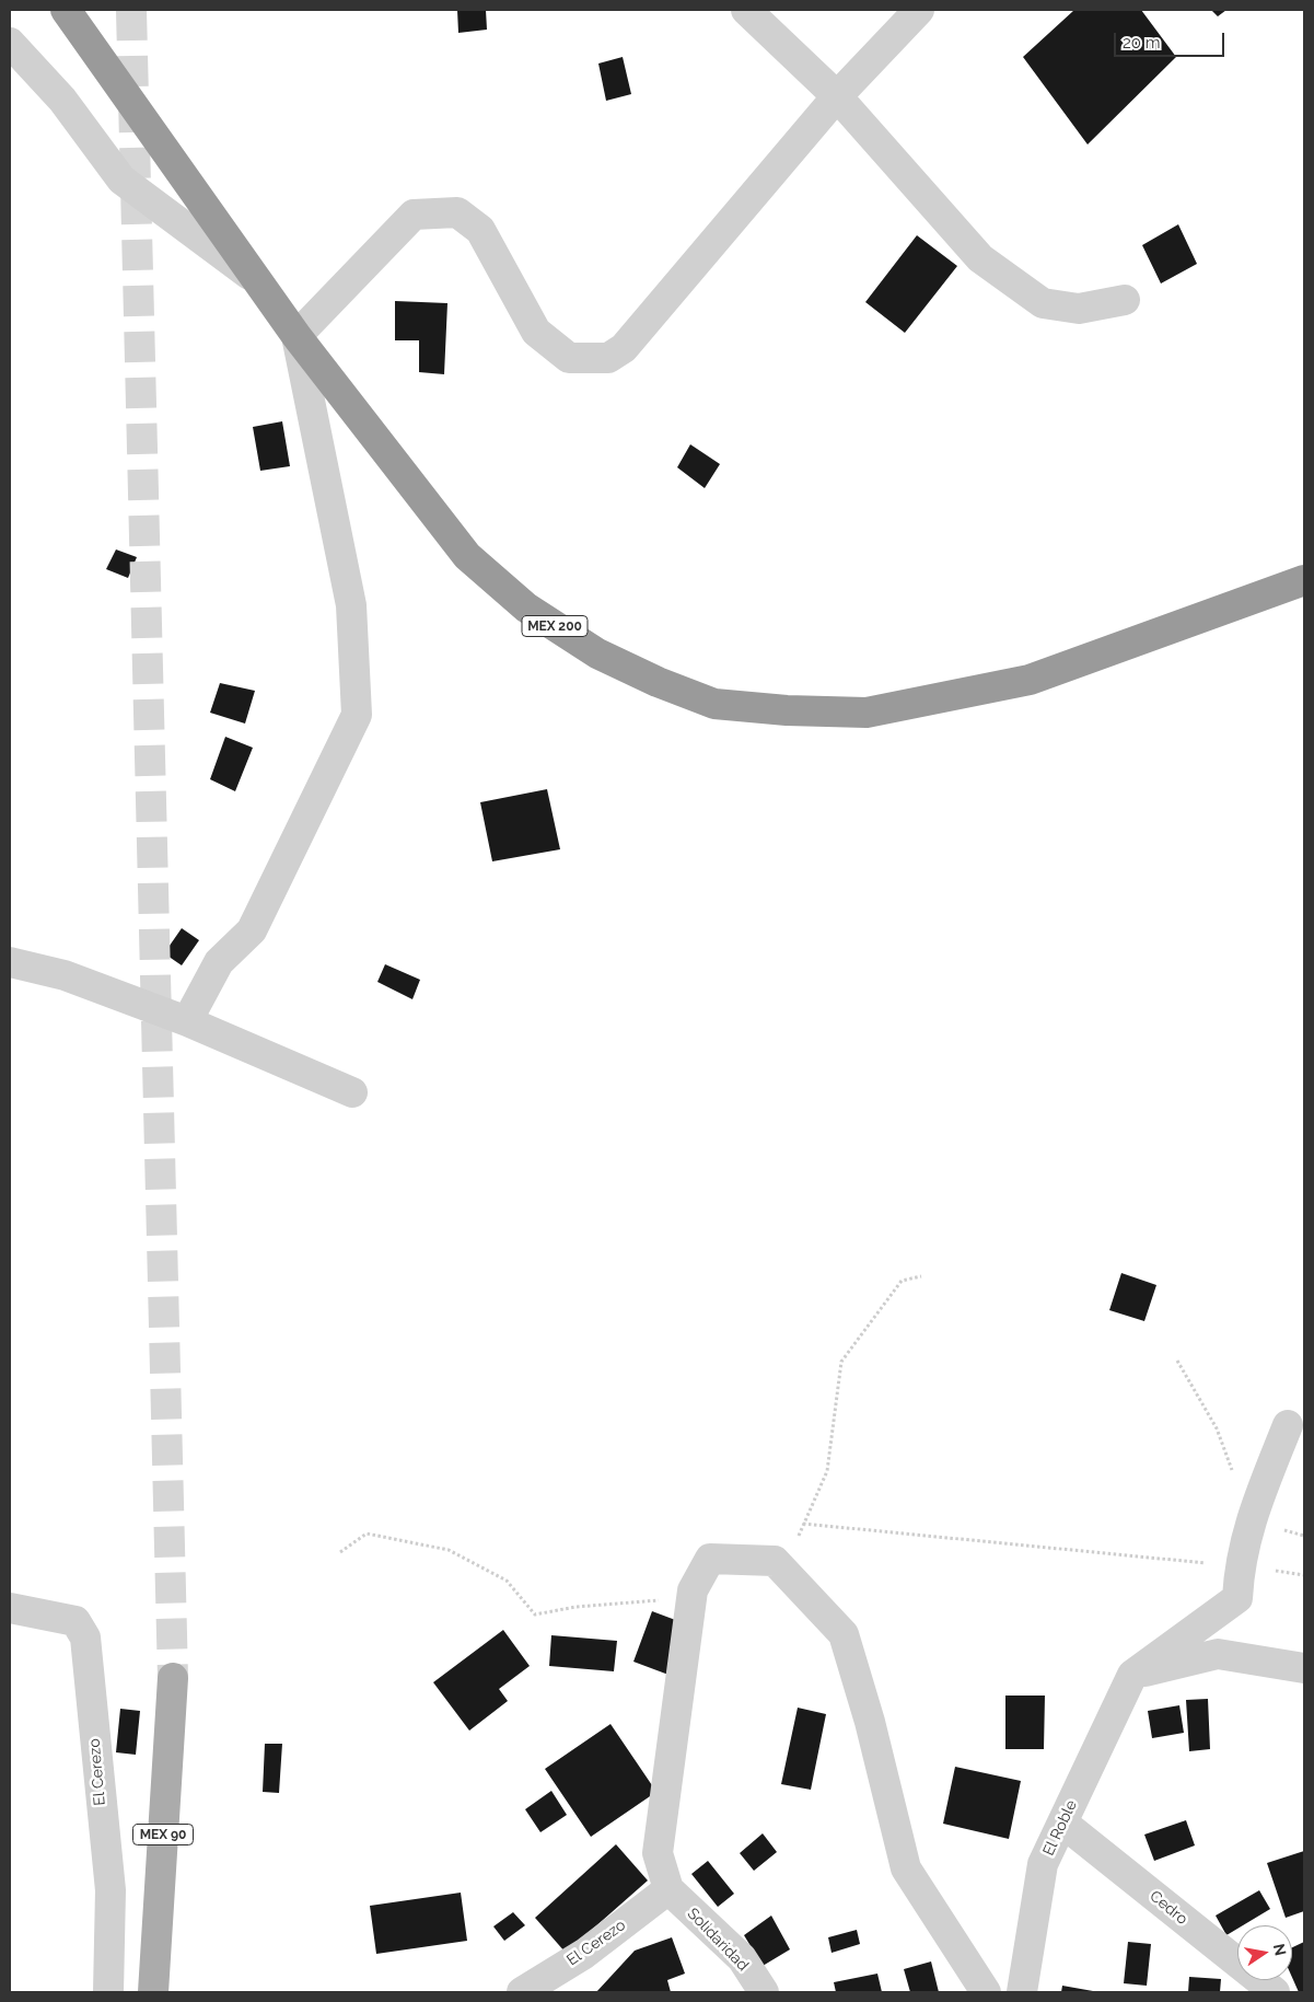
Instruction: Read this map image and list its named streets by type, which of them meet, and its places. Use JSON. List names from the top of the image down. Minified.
{"streets":{"highway":["MEX 200"],"main road":["MEX 90"],"street":["El Cerezo","El Roble","Cedro","Solidaridad"]},"crossings":[["El Cerezo","Solidaridad"],["El Roble","Cedro"]],"scale_bar":"20 m","north":"right"}
